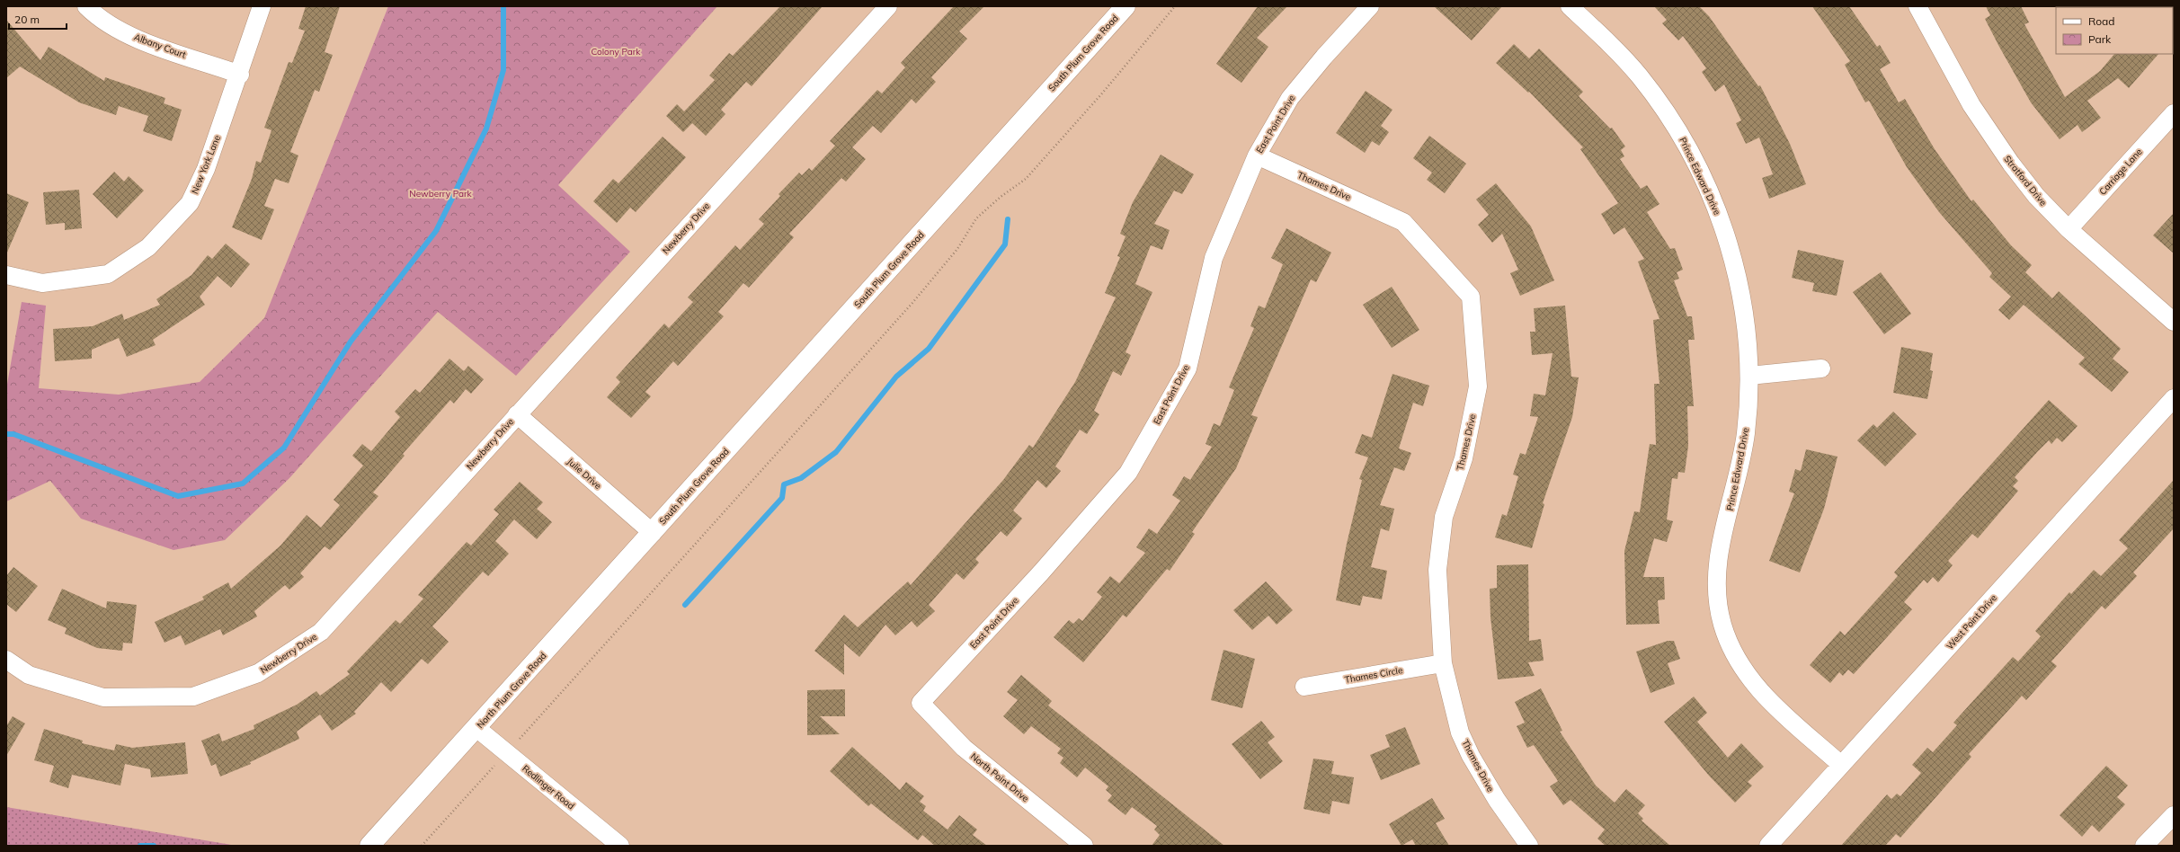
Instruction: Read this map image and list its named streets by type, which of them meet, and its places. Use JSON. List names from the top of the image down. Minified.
{"streets":{"street":["Albany Court","South Plum Grove Road","East Point Drive","New York Lane","Carriage Lane","Prince Edward Drive","Stratford Drive","Thames Drive","Newberry Drive","Julie Drive","West Point Drive","Thames Circle","North Plum Grove Road","North Point Drive","Redlinger Road"]},"crossings":[["Albany Court","New York Lane"],["South Plum Grove Road","Julie Drive"],["South Plum Grove Road","North Plum Grove Road"],["East Point Drive","Thames Drive"],["East Point Drive","North Point Drive"],["Carriage Lane","Stratford Drive"],["Prince Edward Drive","West Point Drive"],["Thames Drive","Thames Circle"],["Newberry Drive","Julie Drive"],["Julie Drive","North Plum Grove Road"],["North Plum Grove Road","Redlinger Road"]],"parks":["Colony Park","Newberry Park"],"legend":["Road","Park"],"scale_bar":"20 m"}
